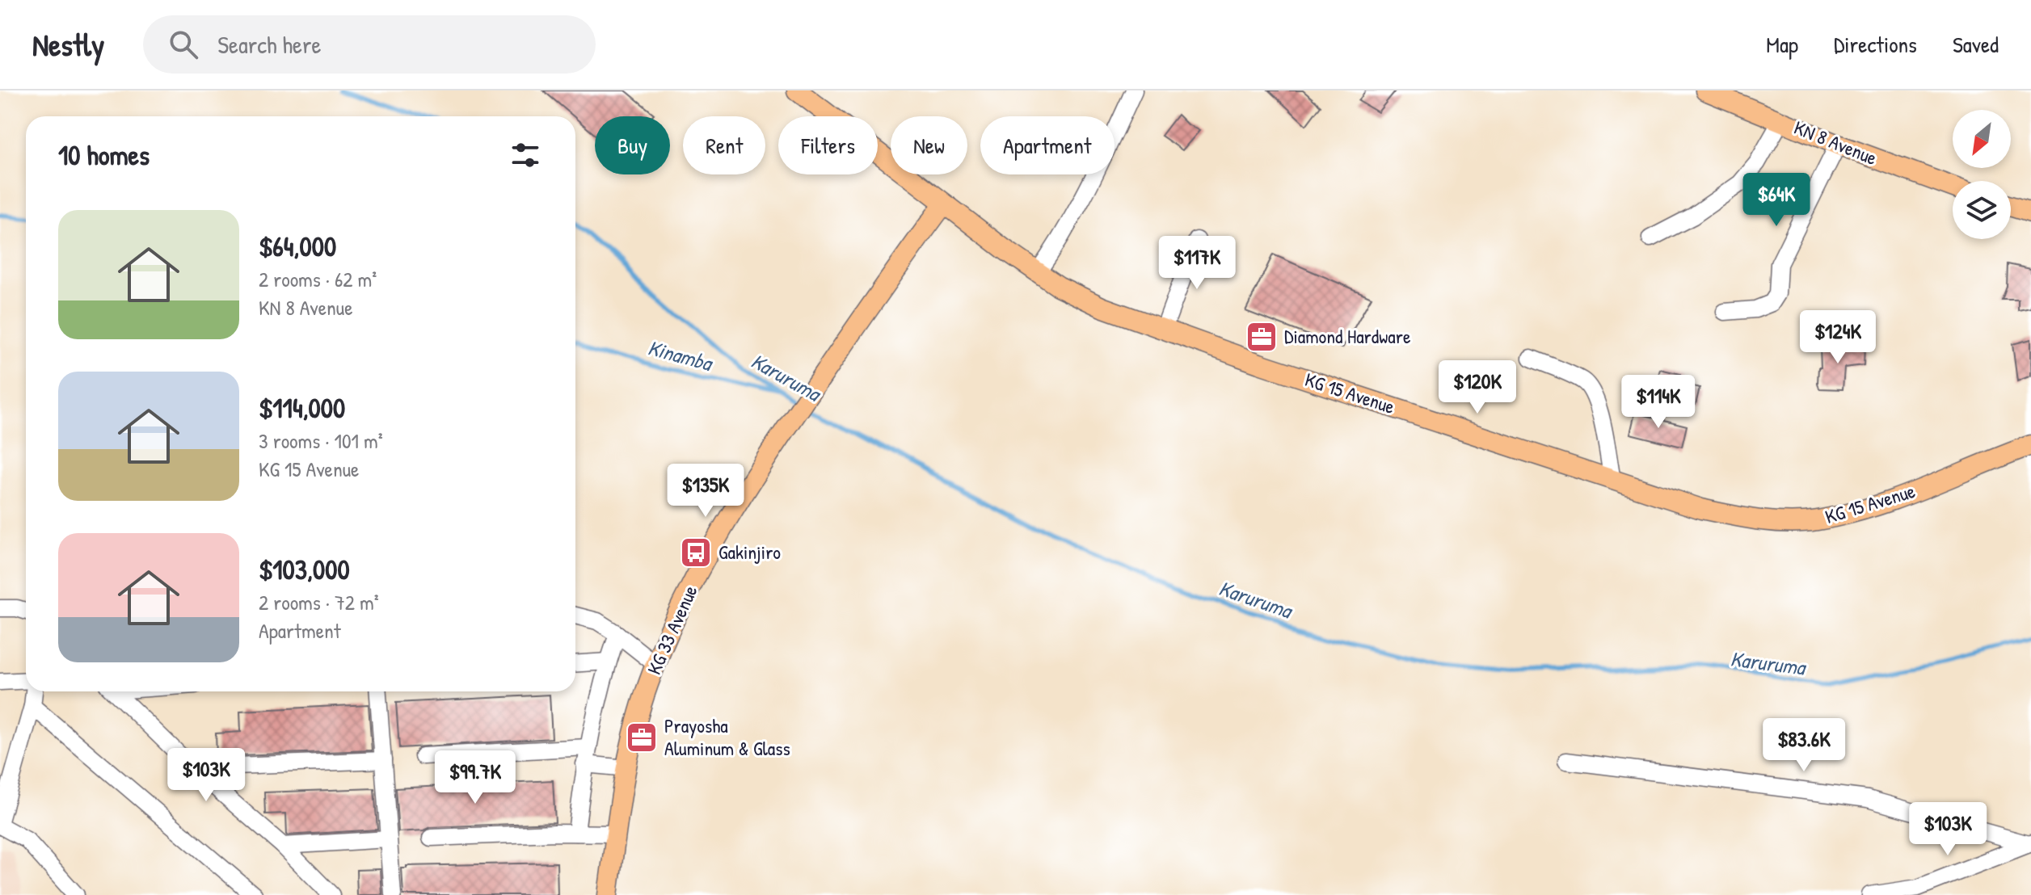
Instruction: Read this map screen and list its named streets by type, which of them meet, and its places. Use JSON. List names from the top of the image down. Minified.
{"streets":{"main road":["KN 8 Avenue","KG 15 Avenue","KG 33 Avenue"]},"crossings":[["KG 15 Avenue","KG 33 Avenue"]],"water":["Kinamba","Karuruma"],"places":{"office":["Diamond Hardware","Prayosha Aluminum & Glass"],"bus stop":["Gakinjiro"]},"north":"bottom left","page":{"header":"Nestly","search":"Search here","nav":["Map","Directions","Saved"],"chip":["Buy","Rent","Filters","New","Apartment"],"heading":"10 homes","price":["$64K","$117K","$124K","$120K","$114K","$135K","$83.6K","$103K","$99.7K","$103K"],"list":[{"name":"$64,000","note":"2 rooms · 62 m² · KN 8 Avenue"},{"name":"$114,000","note":"3 rooms · 101 m² · KG 15 Avenue"},{"name":"$103,000","note":"2 rooms · 72 m² · Apartment"}]}}
